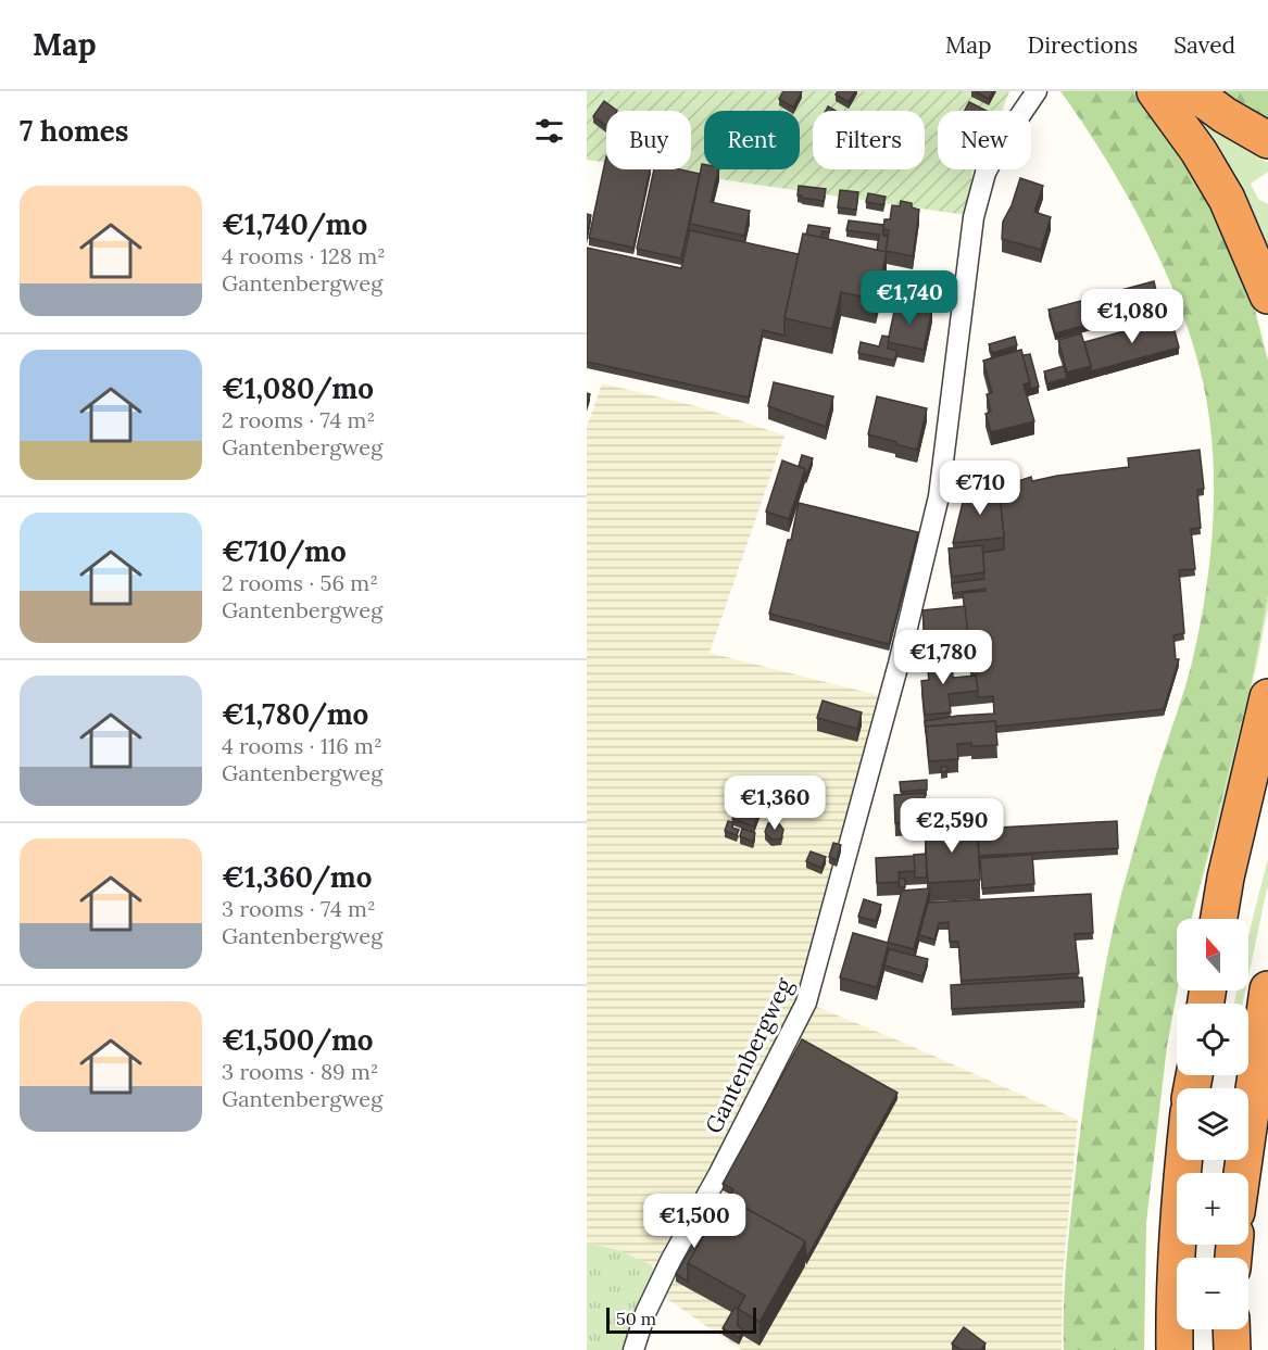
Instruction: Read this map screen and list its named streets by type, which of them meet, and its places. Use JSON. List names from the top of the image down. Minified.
{"streets":{"street":["Gantenbergweg"]},"scale_bar":"50 m","north":"top","page":{"header":"Map","nav":["Map","Directions","Saved"],"heading":"7 homes","chip":["Buy","Rent","Filters","New"],"list":[{"name":"€1,740/mo","note":"4 rooms · 128 m² · Gantenbergweg"},{"name":"€1,080/mo","note":"2 rooms · 74 m² · Gantenbergweg"},{"name":"€710/mo","note":"2 rooms · 56 m² · Gantenbergweg"},{"name":"€1,780/mo","note":"4 rooms · 116 m² · Gantenbergweg"},{"name":"€1,360/mo","note":"3 rooms · 74 m² · Gantenbergweg"},{"name":"€1,500/mo","note":"3 rooms · 89 m² · Gantenbergweg"}],"price":["€1,740","€1,080","€710","€1,780","€1,360","€2,590","€1,500"],"map_buttons":["+","−"],"scale":"50 m"}}
